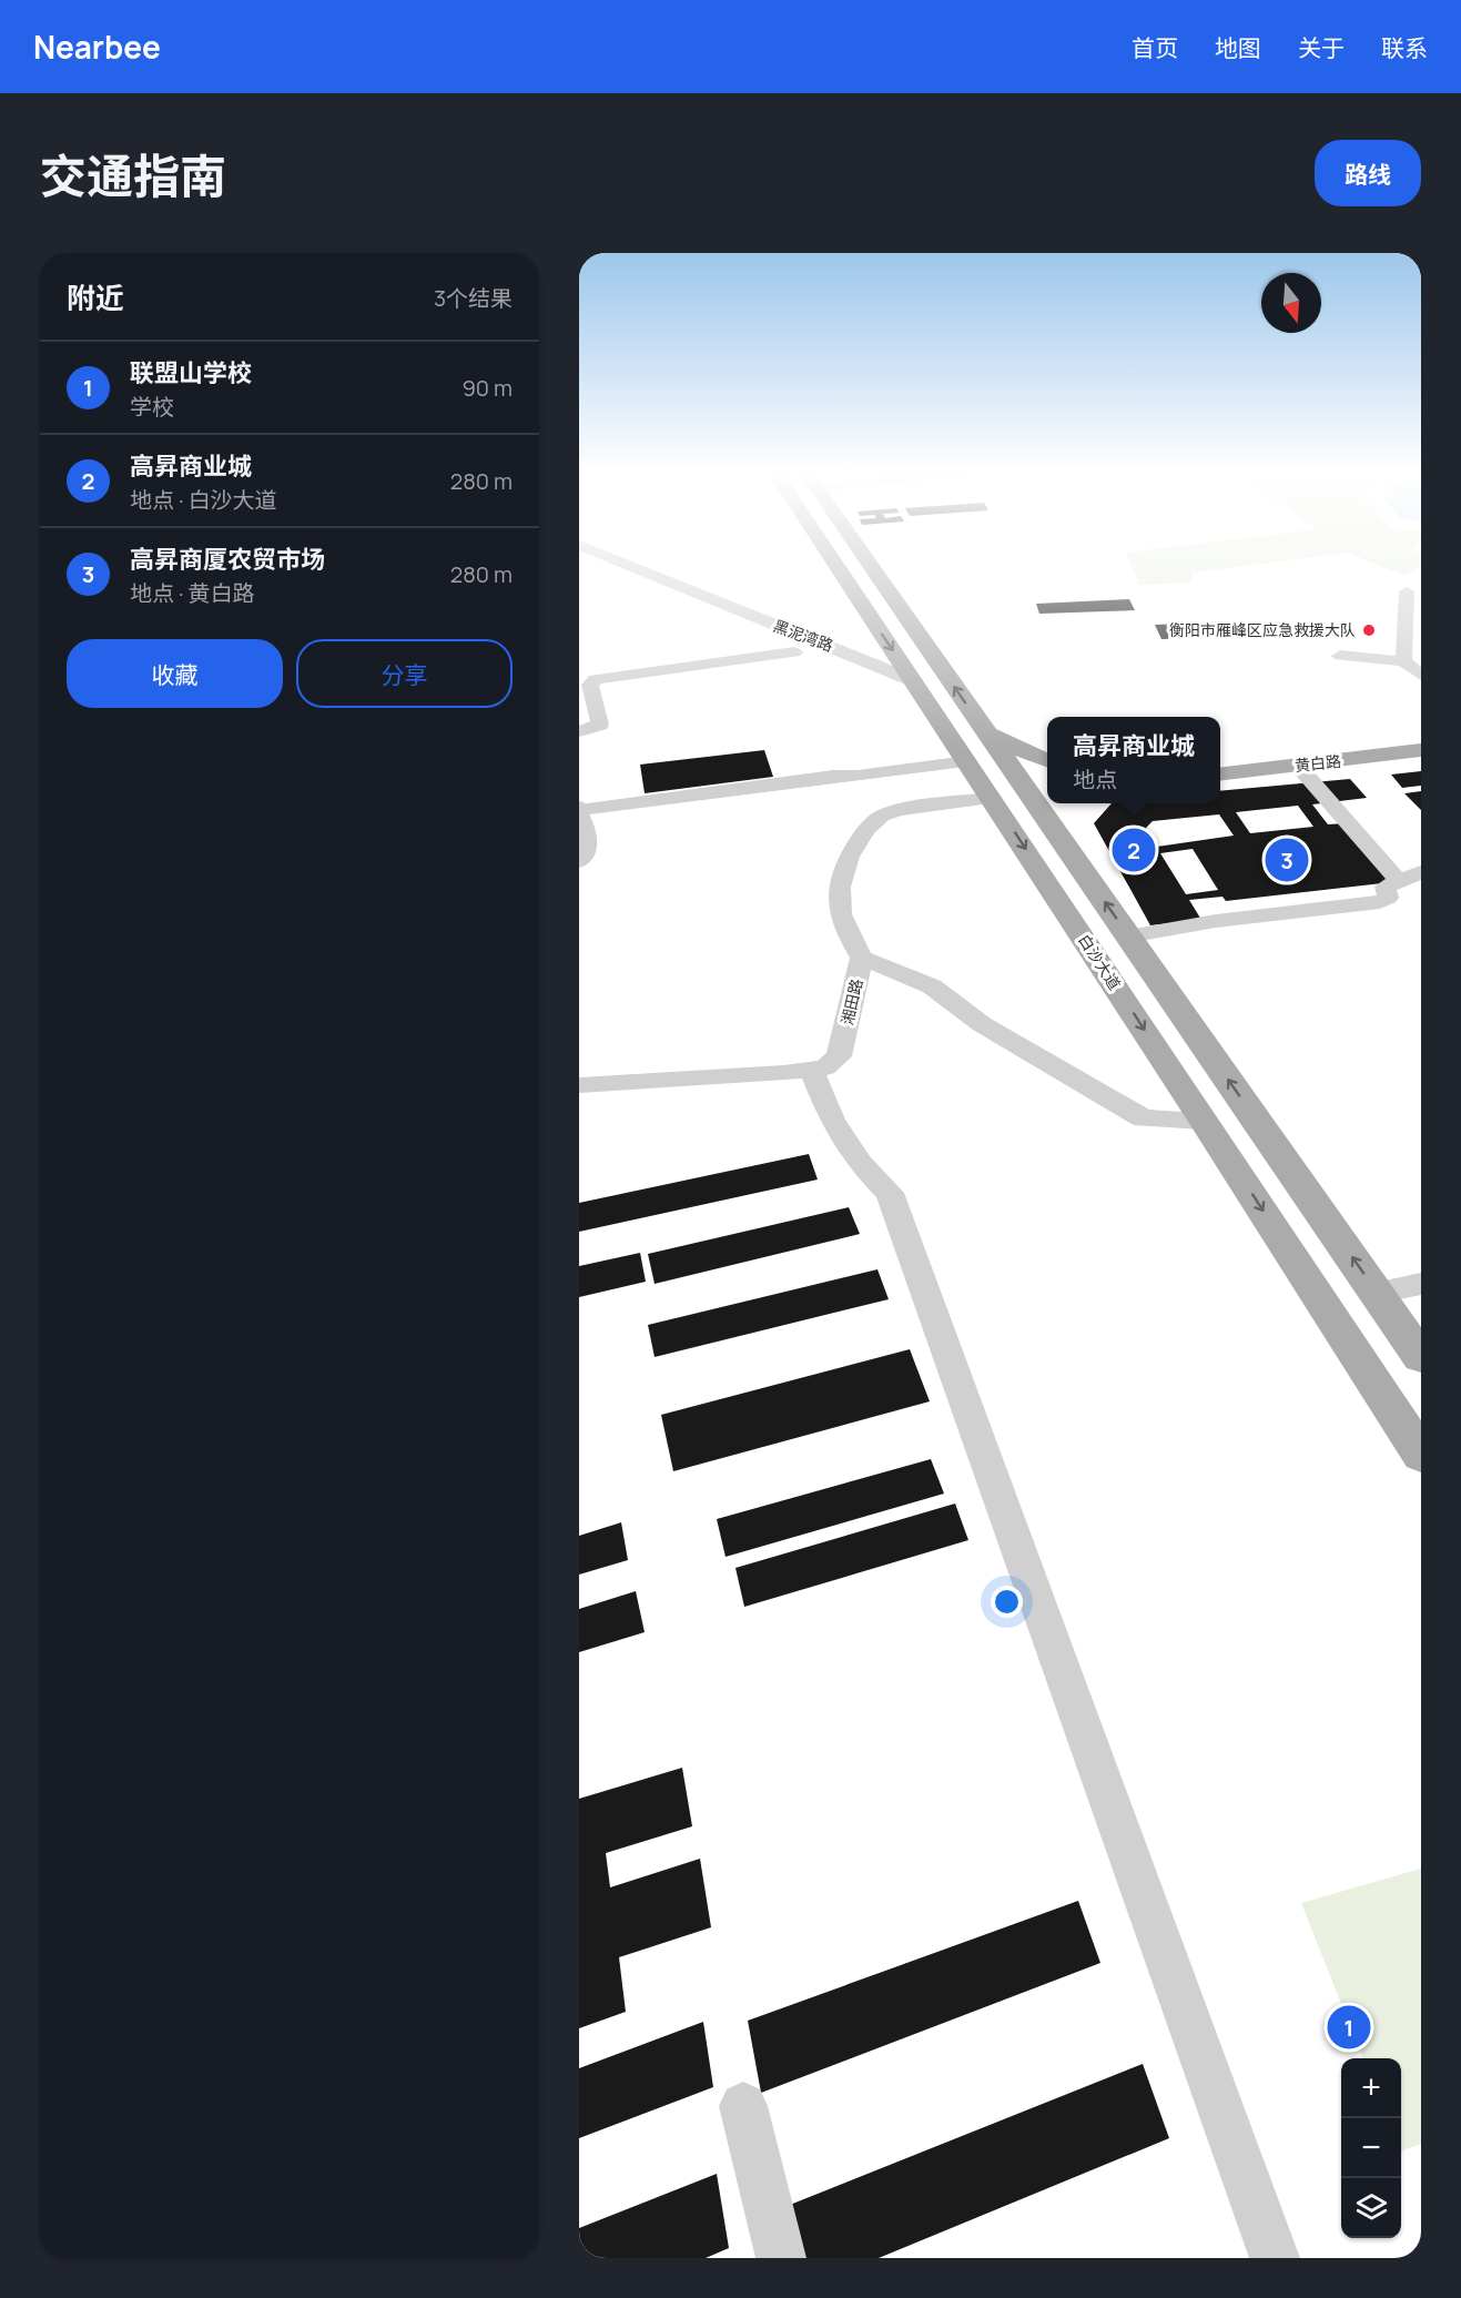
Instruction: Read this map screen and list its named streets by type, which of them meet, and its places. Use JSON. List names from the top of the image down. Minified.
{"streets":{"main road":["黄白路","白沙大道"],"street":["黑泥湾路","湘田路"]},"crossings":[["黑泥湾路","白沙大道"],["白沙大道","湘田路"]],"places":["衡阳市雁峰区应急救援大队"],"north":"bottom","page":{"header":"Nearbee","nav":["首页","地图","关于","联系"],"title":"交通指南","buttons":["路线",["收藏","分享"]],"heading":["附近","3个结果"],"list":[{"mark":"1","name":"联盟山学校","note":"学校","value":"90 m"},{"mark":"2","name":"高昇商业城","note":"地点 · 白沙大道","value":"280 m"},{"mark":"3","name":"高昇商厦农贸市场","note":"地点 · 黄白路","value":"280 m"}],"popup":["高昇商业城","地点"],"pins":["2","3","1"],"map_buttons":["+","−"]}}
